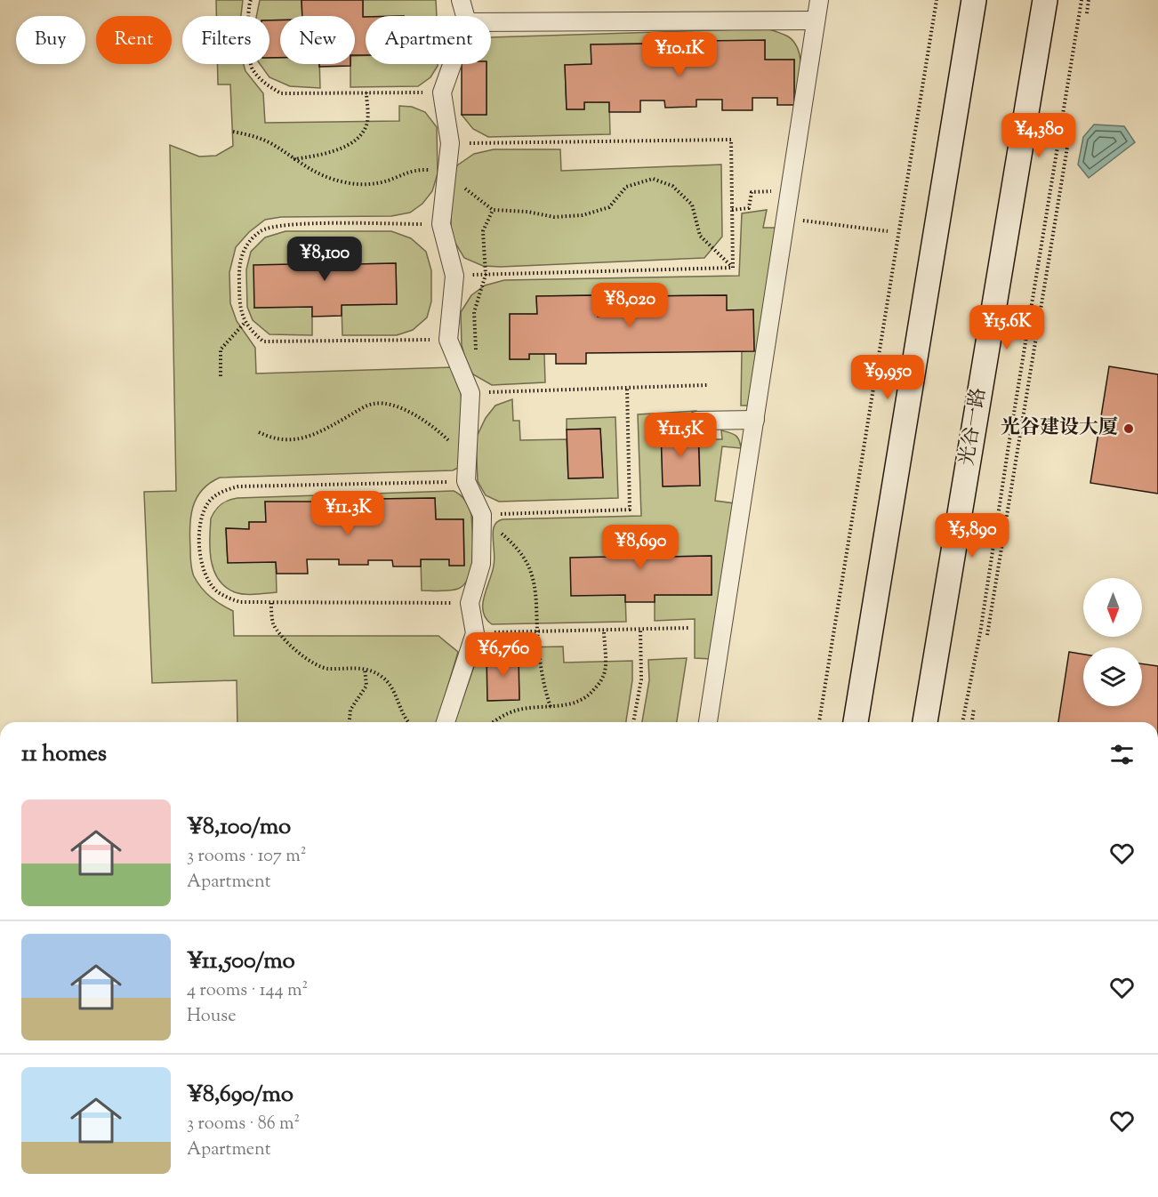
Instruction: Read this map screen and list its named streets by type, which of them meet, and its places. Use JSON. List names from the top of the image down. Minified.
{"streets":{"main road":["光谷一路"]},"places":["光谷建设大厦"],"north":"bottom","page":{"chip":["Buy","Rent","Filters","New","Apartment"],"price":["¥10.1K","¥4,380","¥8,100","¥8,020","¥15.6K","¥9,950","¥11.5K","¥11.3K","¥5,890","¥8,690","¥6,760"],"heading":"11 homes","list":[{"name":"¥8,100/mo","note":"3 rooms · 107 m² · Apartment"},{"name":"¥11,500/mo","note":"4 rooms · 144 m² · House"},{"name":"¥8,690/mo","note":"3 rooms · 86 m² · Apartment"}]}}
